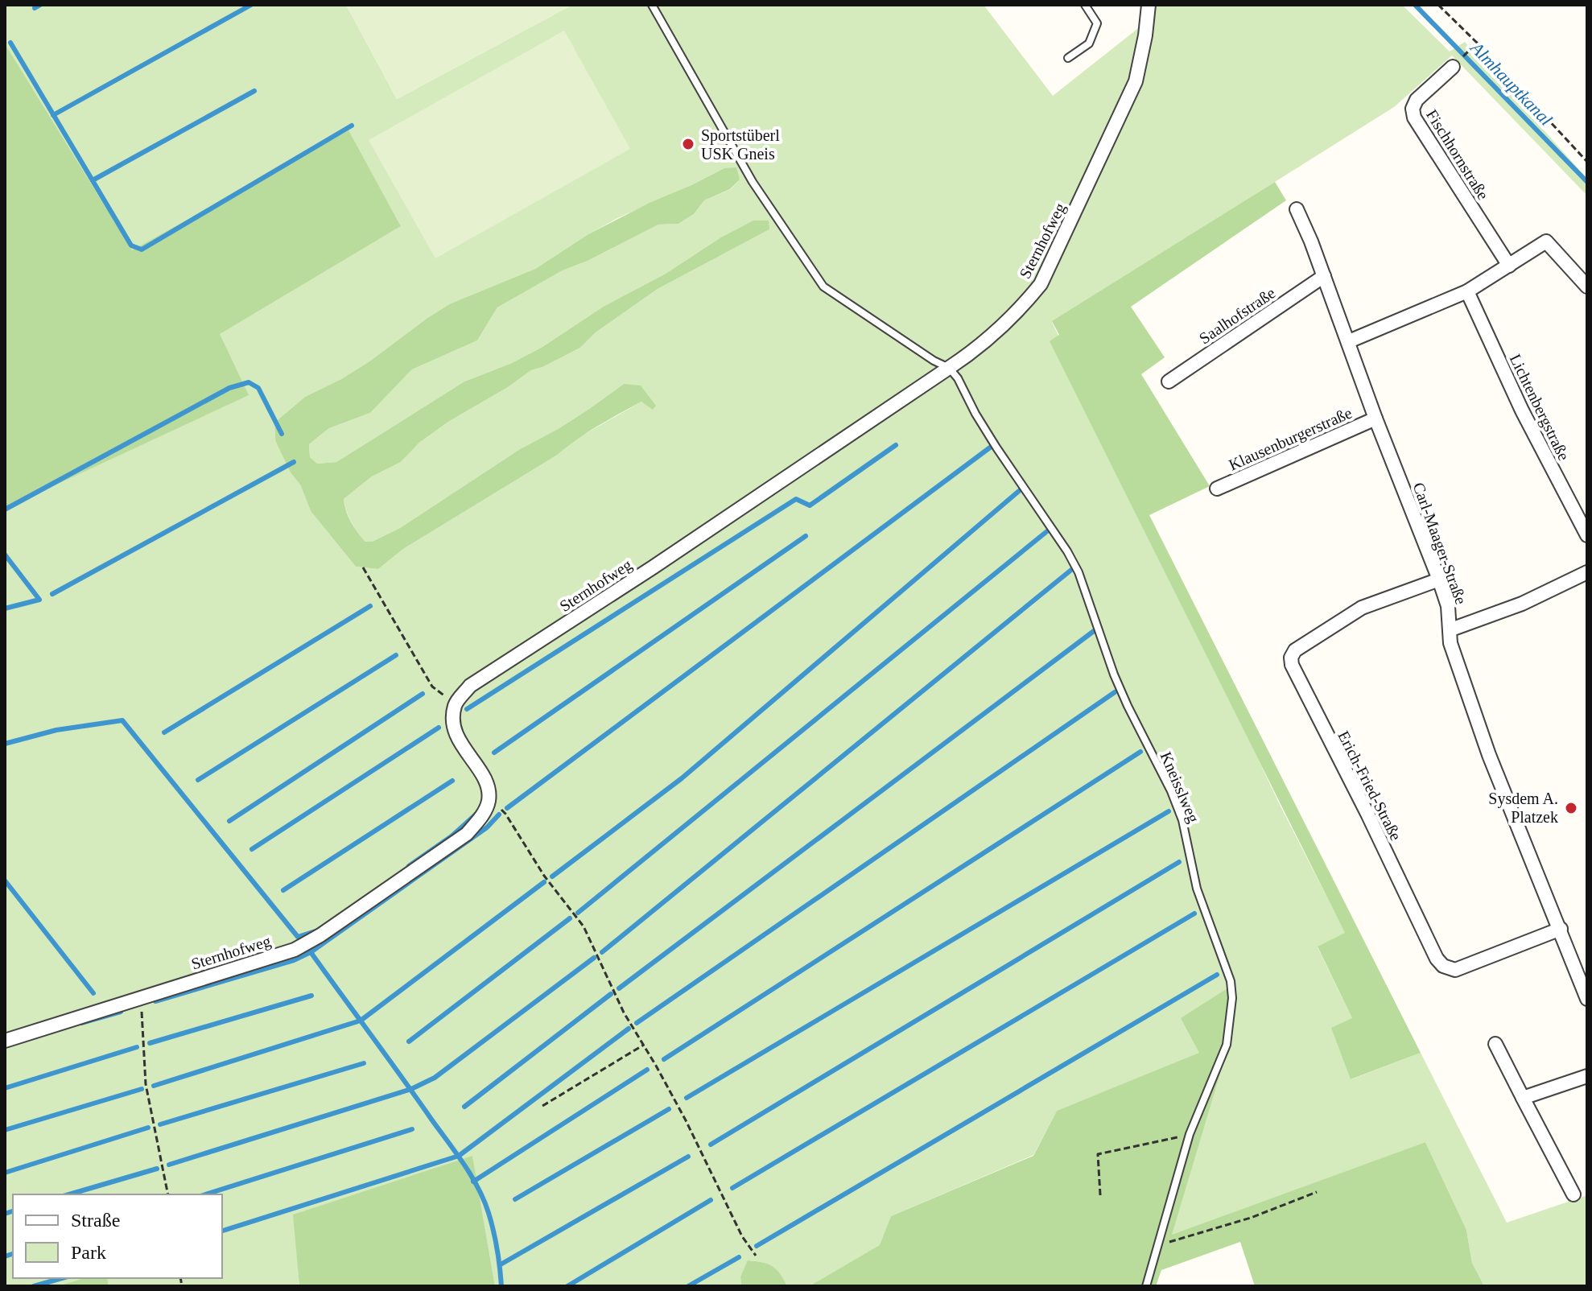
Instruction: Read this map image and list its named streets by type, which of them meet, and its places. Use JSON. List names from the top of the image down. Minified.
{"streets":{"street":["Fischhornstraße","Sternhofweg","Saalhofstraße","Lichtenbergstraße","Klausenburgerstraße","Carl-Maager-Straße","Erich-Fried-Straße"],"lane":["Kneisslweg"]},"crossings":[["Sternhofweg","Kneisslweg"],["Saalhofstraße","Carl-Maager-Straße"],["Klausenburgerstraße","Carl-Maager-Straße"],["Carl-Maager-Straße","Erich-Fried-Straße"]],"water":["Almhauptkanal"],"places":["Sportstüberl USK Gneis","Sysdem A. Platzek"],"legend":["Straße","Park"]}
